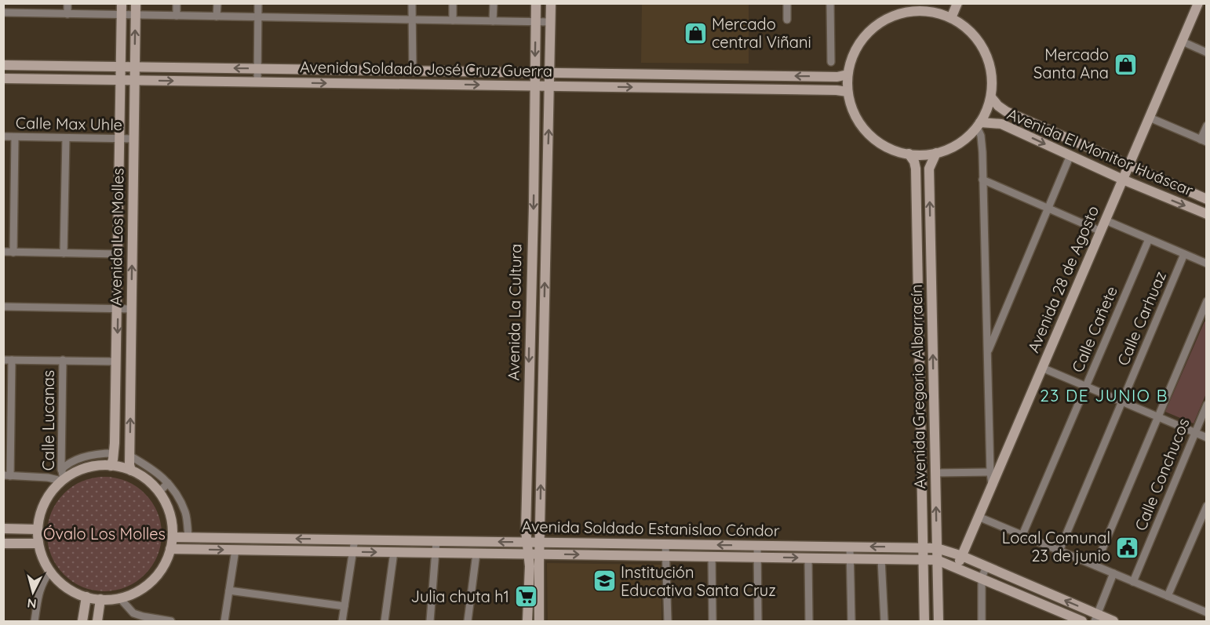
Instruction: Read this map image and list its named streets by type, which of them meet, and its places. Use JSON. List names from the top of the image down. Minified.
{"streets":{"street":["Avenida Soldado José Cruz Guerra","Calle Max Uhle","Avenida El Monitor Huáscar","Avenida Los Molles","Avenida 28 de Agosto","Avenida La Cultura","Calle Carhuaz","Calle Cañete","Avenida Gregorio Albarracín","Calle Lucanas","Calle Conchucos","Avenida Soldado Estanislao Cóndor"]},"crossings":[["Avenida Soldado José Cruz Guerra","Avenida El Monitor Huáscar"],["Avenida Soldado José Cruz Guerra","Avenida Los Molles"],["Avenida Soldado José Cruz Guerra","Avenida La Cultura"],["Avenida Soldado José Cruz Guerra","Avenida Gregorio Albarracín"],["Calle Max Uhle","Avenida Los Molles"],["Avenida El Monitor Huáscar","Avenida 28 de Agosto"],["Avenida El Monitor Huáscar","Avenida Gregorio Albarracín"],["Avenida Los Molles","Calle Lucanas"],["Avenida Los Molles","Avenida Soldado Estanislao Cóndor"],["Avenida 28 de Agosto","Avenida Soldado Estanislao Cóndor"],["Avenida La Cultura","Avenida Soldado Estanislao Cóndor"],["Avenida Gregorio Albarracín","Avenida Soldado Estanislao Cóndor"],["Calle Lucanas","Avenida Soldado Estanislao Cóndor"]],"districts":["23 DE JUNIO B"],"parks":["Óvalo Los Molles"],"places":{"shop":["Mercado central Viñani","Mercado Santa Ana"],"public building":["Local Comunal 23 de junio"],"school or university":["Institución Educativa Santa Cruz"],"supermarket":["Julia chuta h1"]},"north":"bottom"}
